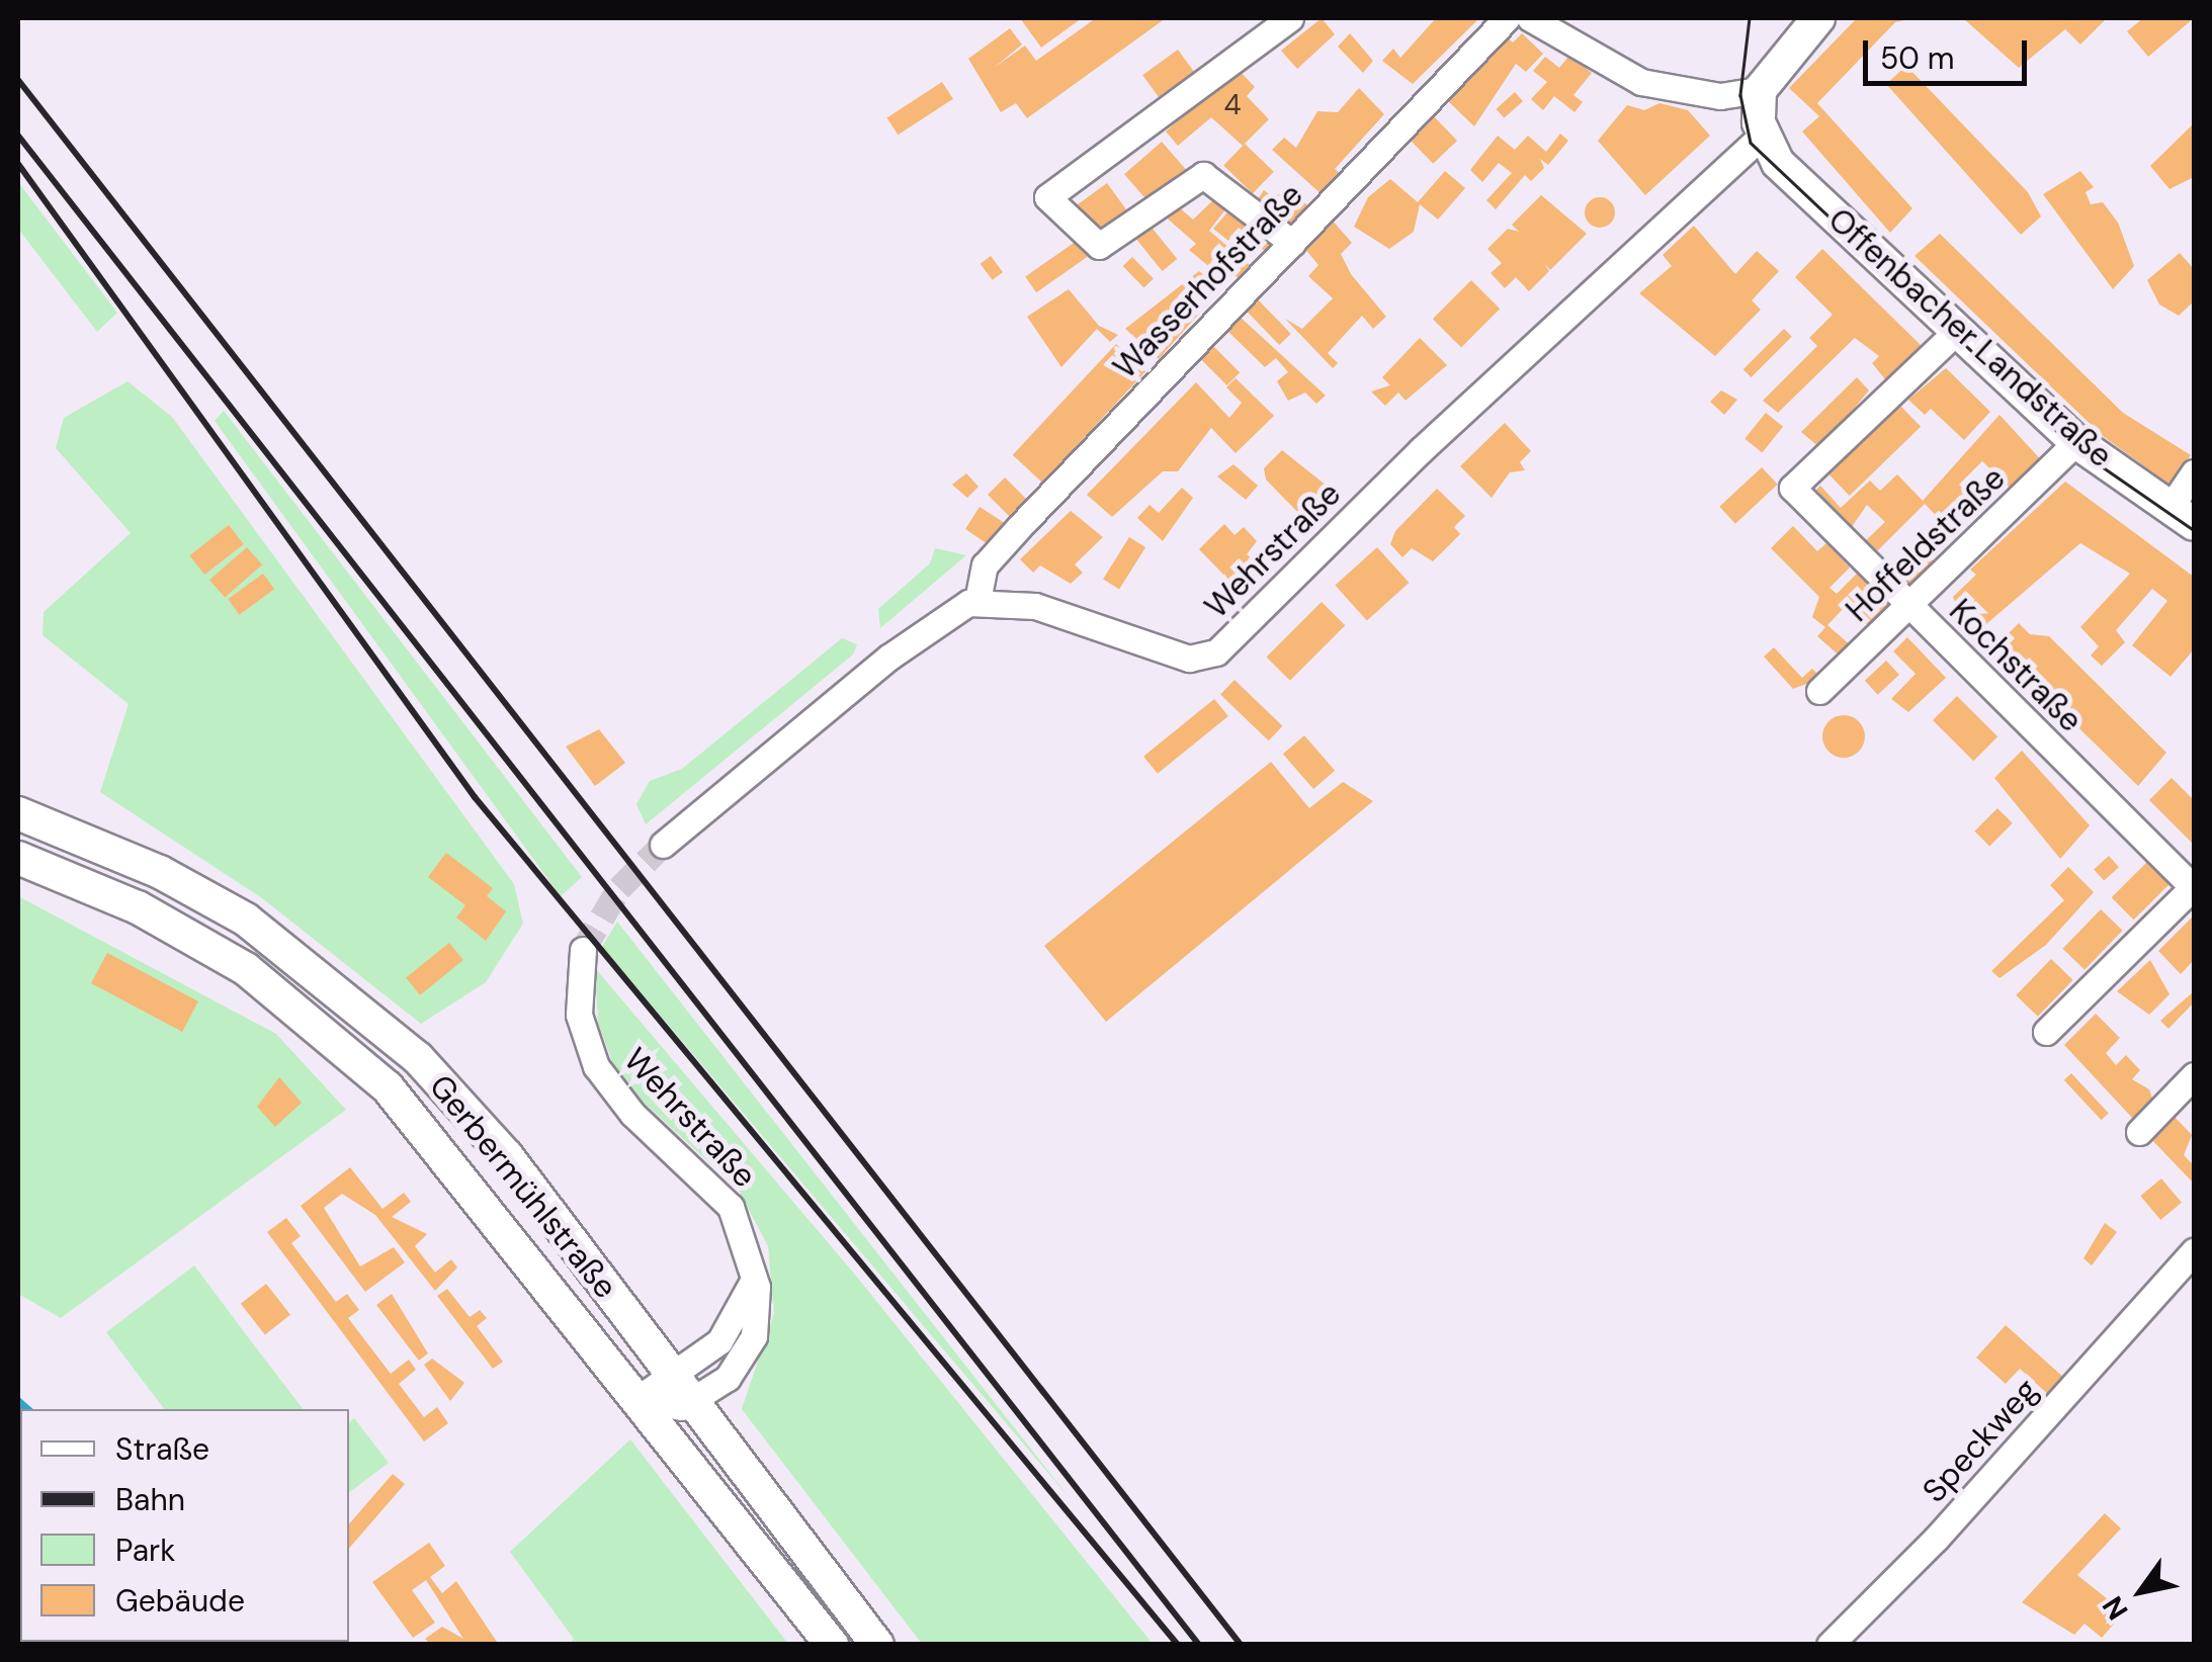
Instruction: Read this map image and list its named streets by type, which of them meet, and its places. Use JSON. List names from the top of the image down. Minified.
{"streets":{"main road":["Offenbacher Landstraße","Gerbermühlstraße"],"street":["Wasserhofstraße","Hoffeldstraße","Wehrstraße","Kochstraße","Speckweg"]},"crossings":[["Wasserhofstraße","Wehrstraße"],["Offenbacher Landstraße","Hoffeldstraße"],["Offenbacher Landstraße","Wehrstraße"],["Offenbacher Landstraße","Kochstraße"],["Hoffeldstraße","Kochstraße"],["Wehrstraße","Gerbermühlstraße"]],"house_numbers":["4"],"legend":["Straße","Bahn","Park","Gebäude"],"scale_bar":"50 m","north":"bottom left"}
